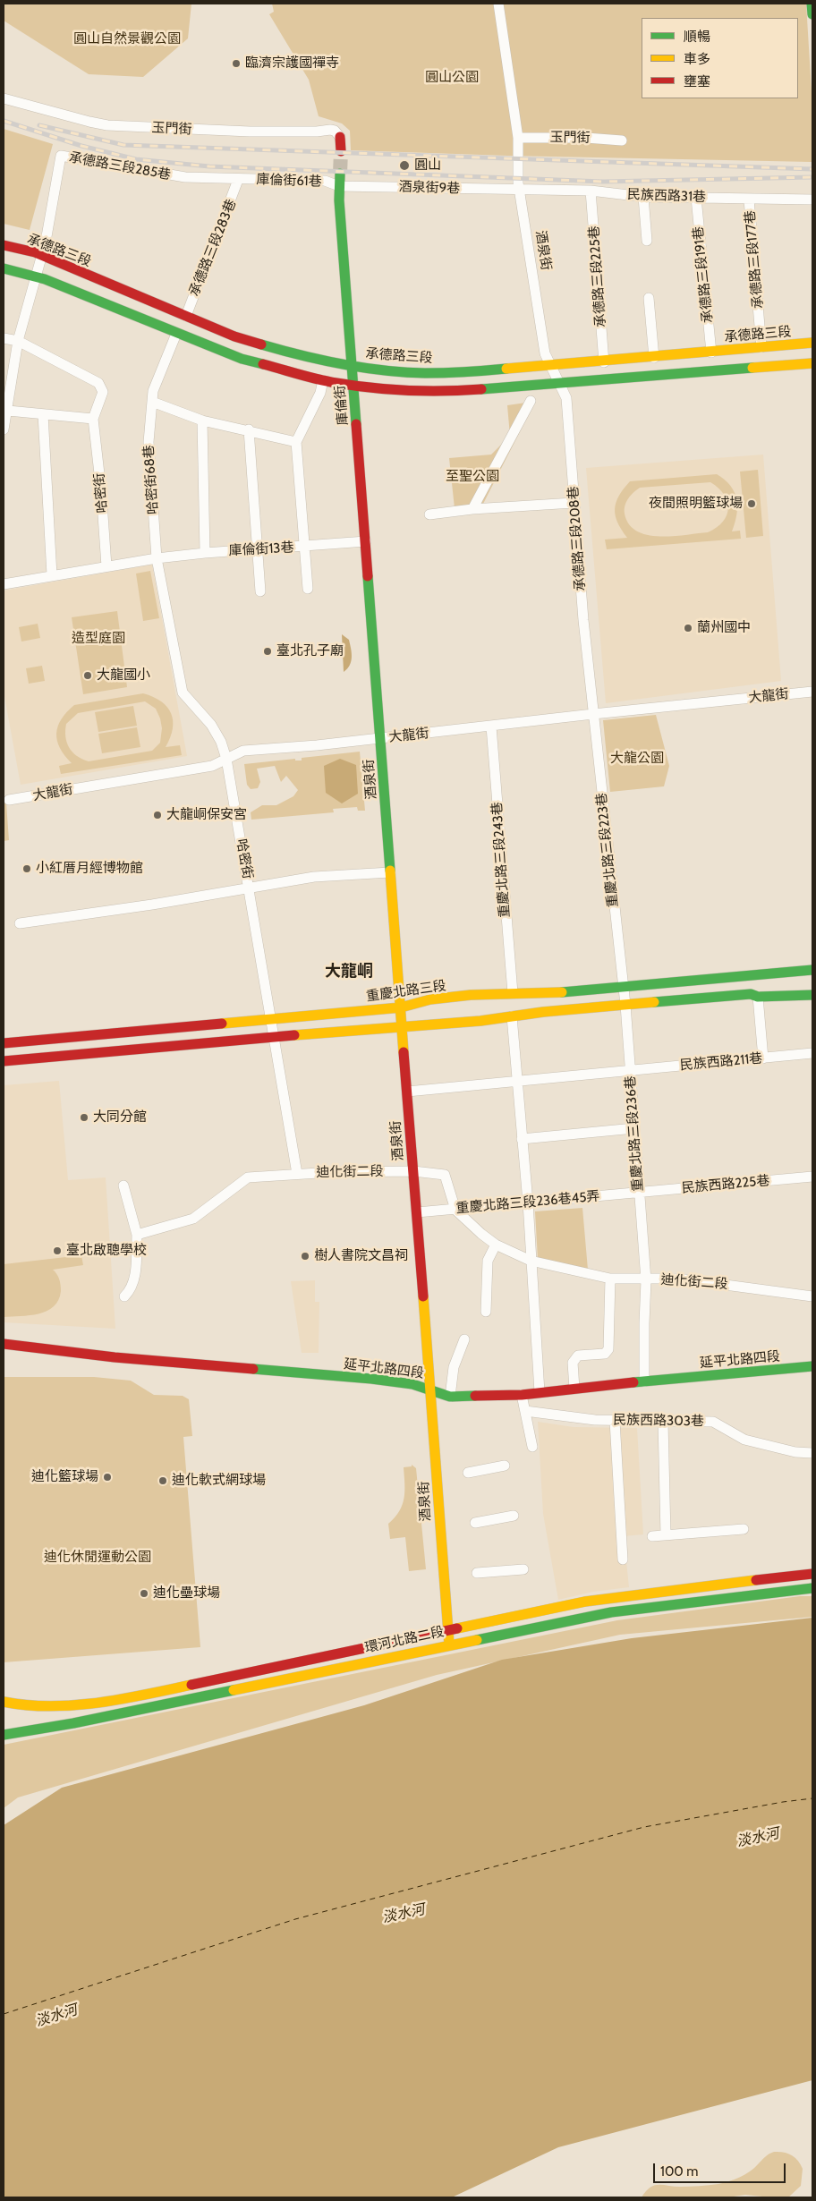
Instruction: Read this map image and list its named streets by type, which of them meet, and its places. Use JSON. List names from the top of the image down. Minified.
{"streets":{"main road":["承德路三段","酒泉街","庫倫街","重慶北路三段","延平北路四段","環河北路二段"],"street":["玉門街","承德路三段285巷","庫倫街61巷","酒泉街9巷","民族西路31巷","承德路三段283巷","承德路三段177巷","承德路三段191巷","承德路三段225巷","哈密街68巷","哈密街","承德路三段208巷","庫倫街13巷","大龍街","重慶北路三段223巷","重慶北路三段243巷","民族西路211巷","重慶北路三段236巷","迪化街二段","民族西路225巷","重慶北路三段236巷45弄","民族西路303巷"]},"crossings":[["玉門街","酒泉街"],["承德路三段285巷","庫倫街61巷"],["承德路三段285巷","承德路三段283巷"],["承德路三段285巷","承德路三段"],["庫倫街61巷","酒泉街9巷"],["庫倫街61巷","承德路三段283巷"],["庫倫街61巷","庫倫街"],["酒泉街9巷","民族西路31巷"],["酒泉街9巷","酒泉街"],["酒泉街9巷","庫倫街"],["民族西路31巷","酒泉街"],["民族西路31巷","承德路三段177巷"],["民族西路31巷","承德路三段191巷"],["民族西路31巷","承德路三段225巷"],["承德路三段283巷","承德路三段"],["承德路三段","酒泉街"],["承德路三段","承德路三段177巷"],["承德路三段","承德路三段191巷"],["承德路三段","承德路三段225巷"],["承德路三段","庫倫街"],["承德路三段","承德路三段208巷"],["酒泉街","庫倫街"],["酒泉街","承德路三段208巷"],["酒泉街","大龍街"],["酒泉街","重慶北路三段"],["酒泉街","民族西路211巷"],["酒泉街","迪化街二段"],["酒泉街","重慶北路三段236巷45弄"],["酒泉街","延平北路四段"],["酒泉街","環河北路二段"],["庫倫街","庫倫街13巷"],["哈密街68巷","哈密街"],["哈密街68巷","庫倫街13巷"],["哈密街","庫倫街13巷"],["哈密街","大龍街"],["哈密街","重慶北路三段"],["哈密街","迪化街二段"],["承德路三段208巷","大龍街"],["承德路三段208巷","重慶北路三段223巷"],["大龍街","重慶北路三段223巷"],["大龍街","重慶北路三段243巷"],["重慶北路三段223巷","重慶北路三段"],["重慶北路三段223巷","重慶北路三段236巷"],["重慶北路三段243巷","重慶北路三段"],["重慶北路三段","重慶北路三段236巷"],["民族西路211巷","重慶北路三段236巷"],["重慶北路三段236巷","迪化街二段"],["重慶北路三段236巷","民族西路225巷"],["重慶北路三段236巷","重慶北路三段236巷45弄"],["重慶北路三段236巷","延平北路四段"],["迪化街二段","重慶北路三段236巷45弄"],["民族西路225巷","重慶北路三段236巷45弄"]],"districts":["大龍峒"],"water":["淡水河"],"parks":["圓山自然景觀公園","圓山公園","至聖公園","造型庭園","大龍公園","迪化休閒運動公園"],"places":["臨濟宗護國禪寺","圓山","夜間照明籃球場","蘭州國中","臺北孔子廟","大龍國小","大龍峒保安宮","小紅厝月經博物館","大同分館","臺北啟聰學校","樹人書院文昌祠","迪化籃球場","迪化軟式網球場","迪化壘球場"],"legend":["順暢","車多","壅塞"],"scale_bar":"100 m"}
